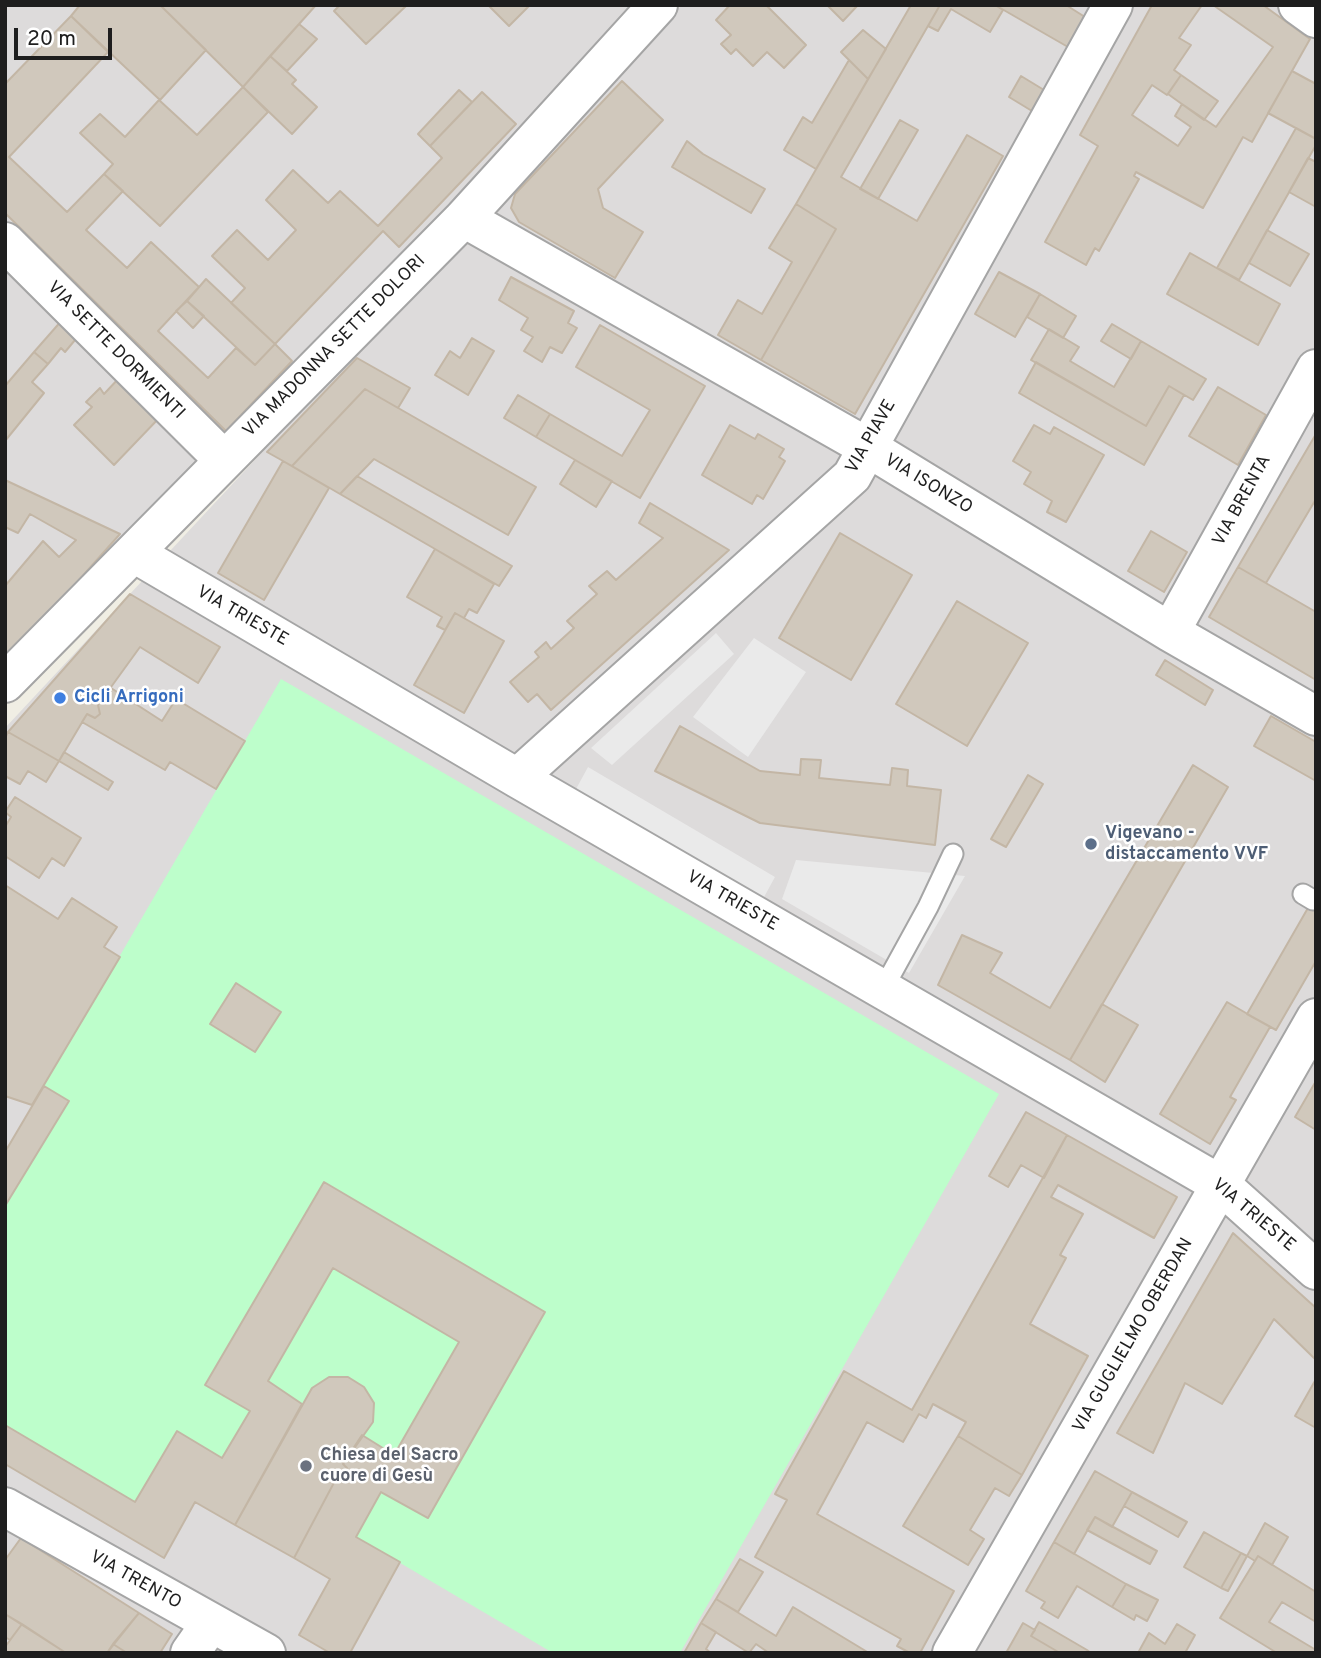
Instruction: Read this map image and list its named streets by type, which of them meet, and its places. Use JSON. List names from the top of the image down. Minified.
{"streets":{"street":["VIA MADONNA SETTE DOLORI","VIA SETTE DORMIENTI","VIA PIAVE","VIA ISONZO","VIA BRENTA","VIA TRIESTE","VIA GUGLIELMO OBERDAN","VIA TRENTO"]},"crossings":[["VIA MADONNA SETTE DOLORI","VIA SETTE DORMIENTI"],["VIA MADONNA SETTE DOLORI","VIA ISONZO"],["VIA MADONNA SETTE DOLORI","VIA TRIESTE"],["VIA PIAVE","VIA ISONZO"],["VIA PIAVE","VIA TRIESTE"],["VIA ISONZO","VIA BRENTA"],["VIA TRIESTE","VIA GUGLIELMO OBERDAN"]],"places":["Cicli Arrigoni","Vigevano - distaccamento VVF","Chiesa del Sacro cuore di Gesù"],"scale_bar":"20 m"}
